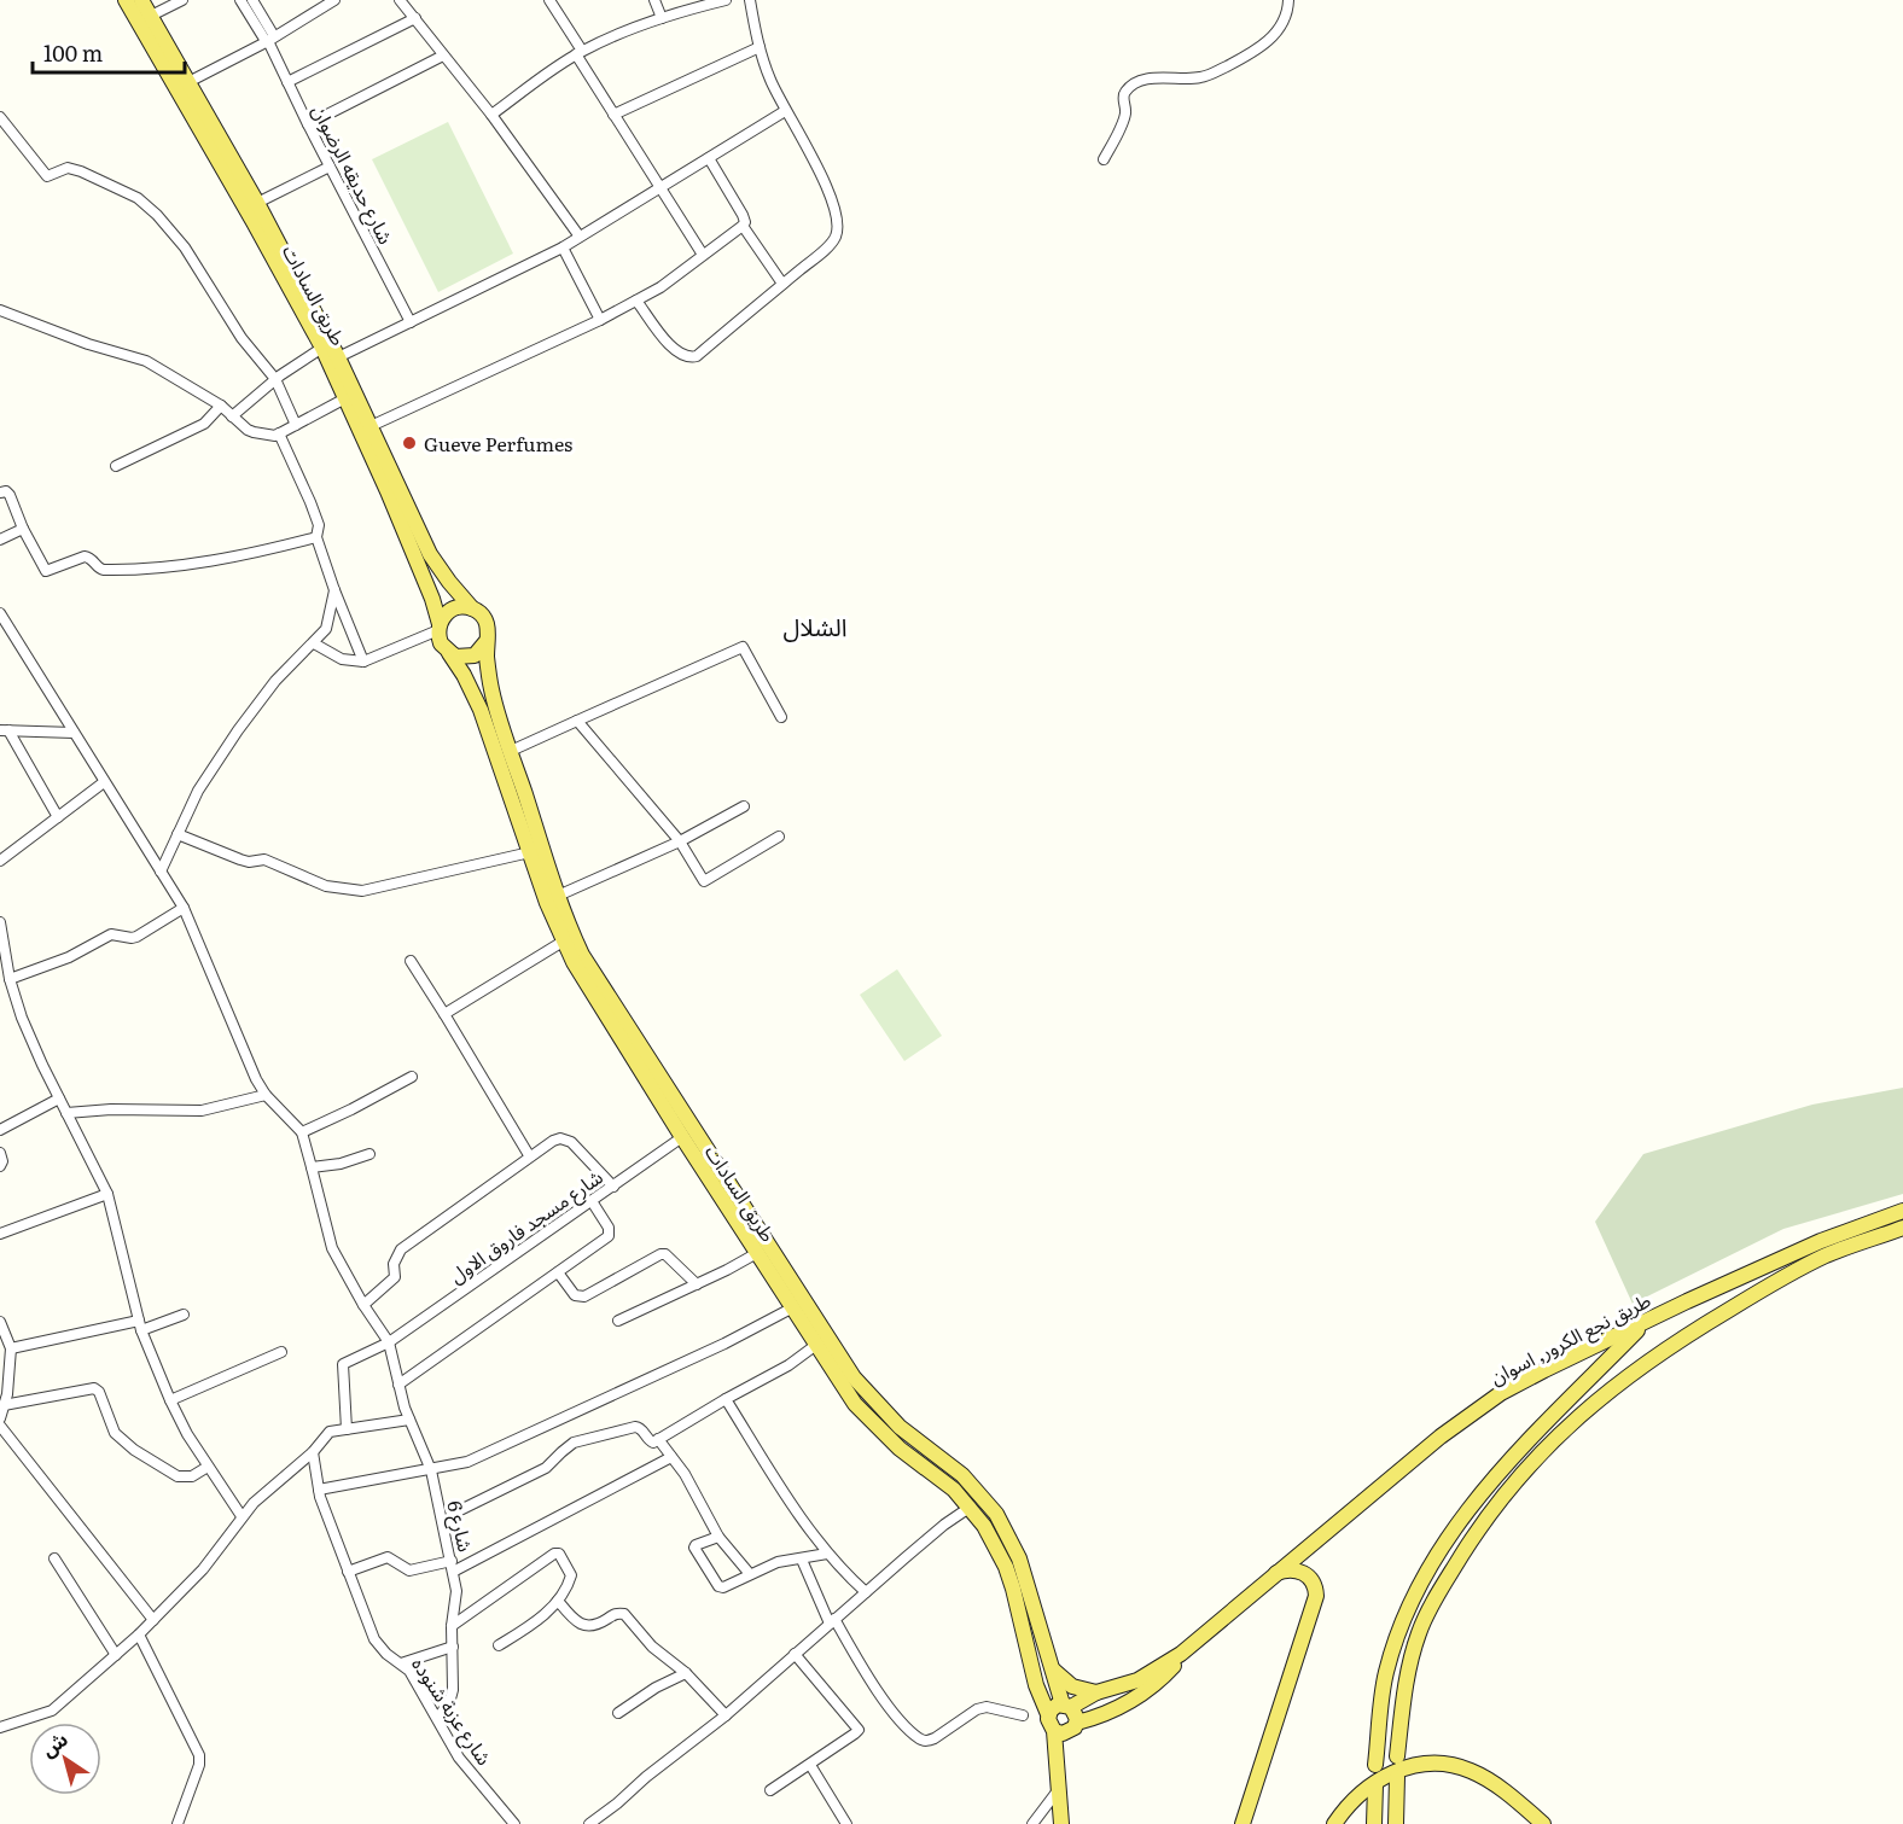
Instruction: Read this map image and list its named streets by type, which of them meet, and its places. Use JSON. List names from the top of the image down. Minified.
{"streets":{"main road":["طريق السادات","طريق نجع الكرور, اسوان"],"street":["شارع حديقه الرضوان","شارع مسجد فاروق الاول","شارع 6","شارع عزبة شنوده"]},"crossings":[["طريق السادات","شارع مسجد فاروق الاول"],["طريق السادات","طريق نجع الكرور, اسوان"],["شارع مسجد فاروق الاول","شارع 6"],["شارع 6","شارع عزبة شنوده"]],"districts":["الشلال"],"places":["Gueve Perfumes"],"scale_bar":"100 m","north":"top left"}
